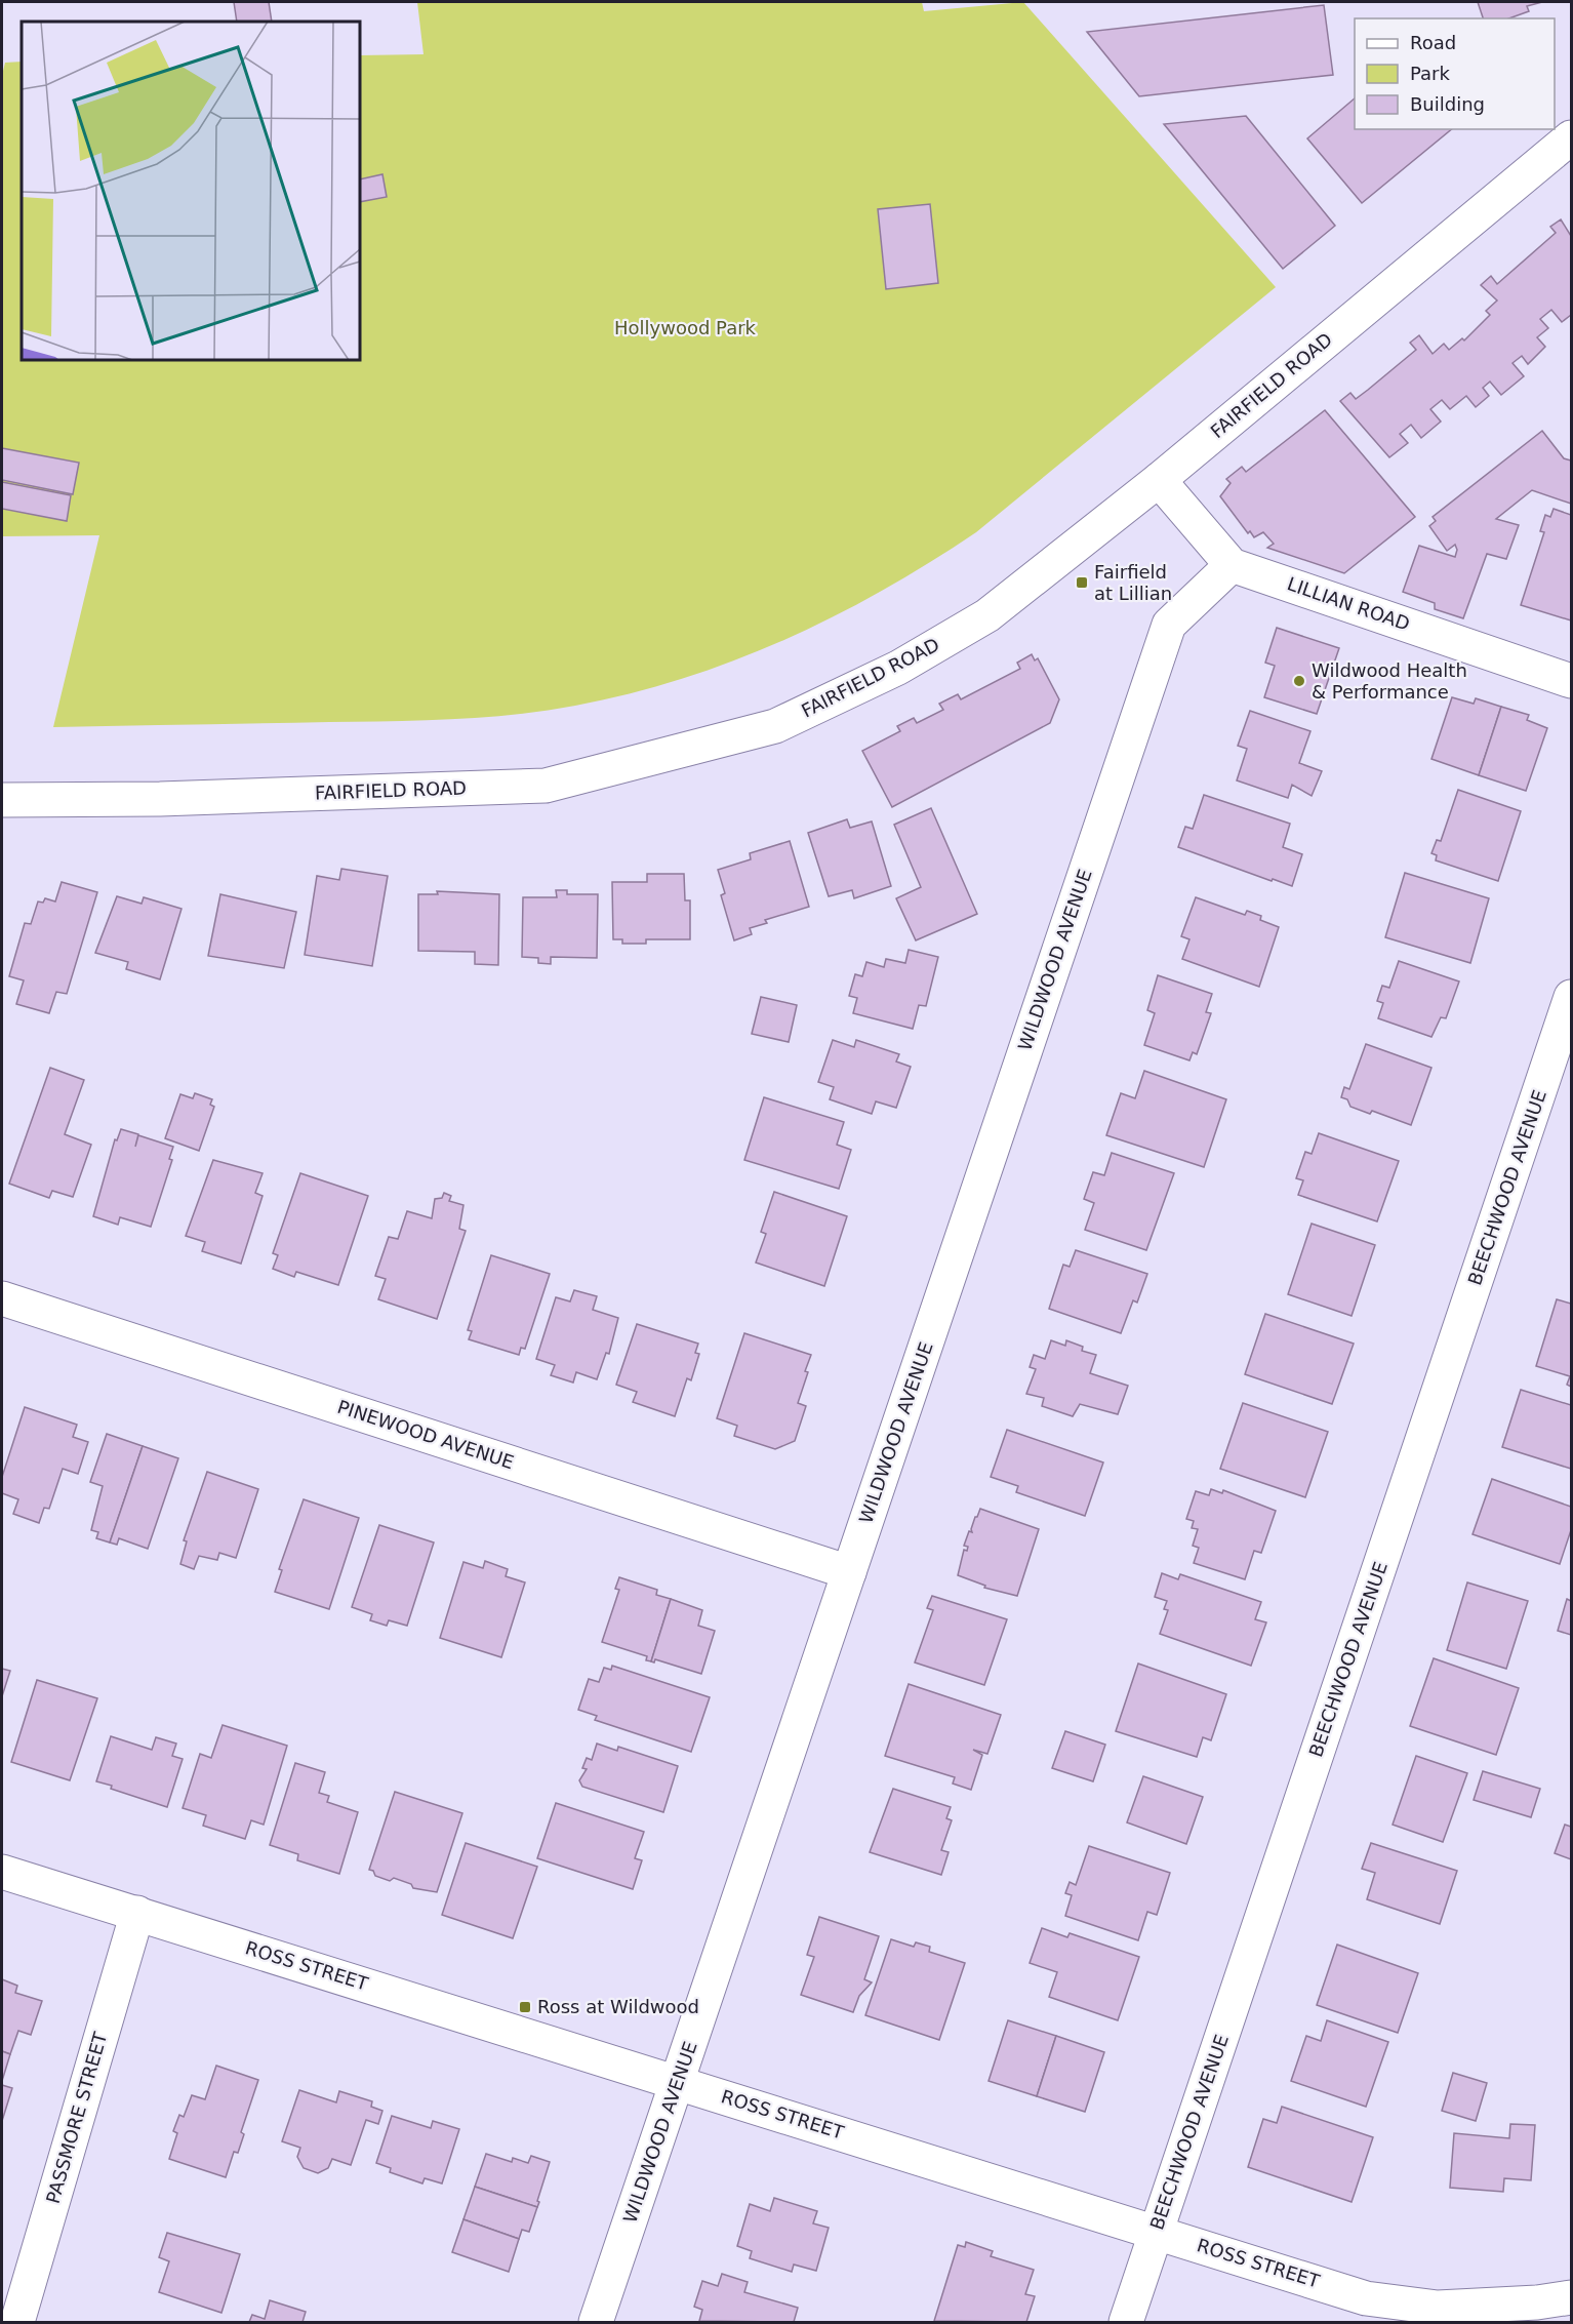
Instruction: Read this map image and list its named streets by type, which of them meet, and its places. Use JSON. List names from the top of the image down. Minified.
{"streets":{"street":["FAIRFIELD ROAD","LILLIAN ROAD","WILDWOOD AVENUE","BEECHWOOD AVENUE","PINEWOOD AVENUE","ROSS STREET","PASSMORE STREET"]},"crossings":[["LILLIAN ROAD","WILDWOOD AVENUE"],["WILDWOOD AVENUE","PINEWOOD AVENUE"],["WILDWOOD AVENUE","ROSS STREET"],["BEECHWOOD AVENUE","ROSS STREET"],["ROSS STREET","PASSMORE STREET"]],"parks":["Hollywood Park"],"places":{"transit":["Fairfield at Lillian","Ross at Wildwood"],"other":["Wildwood Health & Performance"]},"legend":["Road","Park","Building"]}
